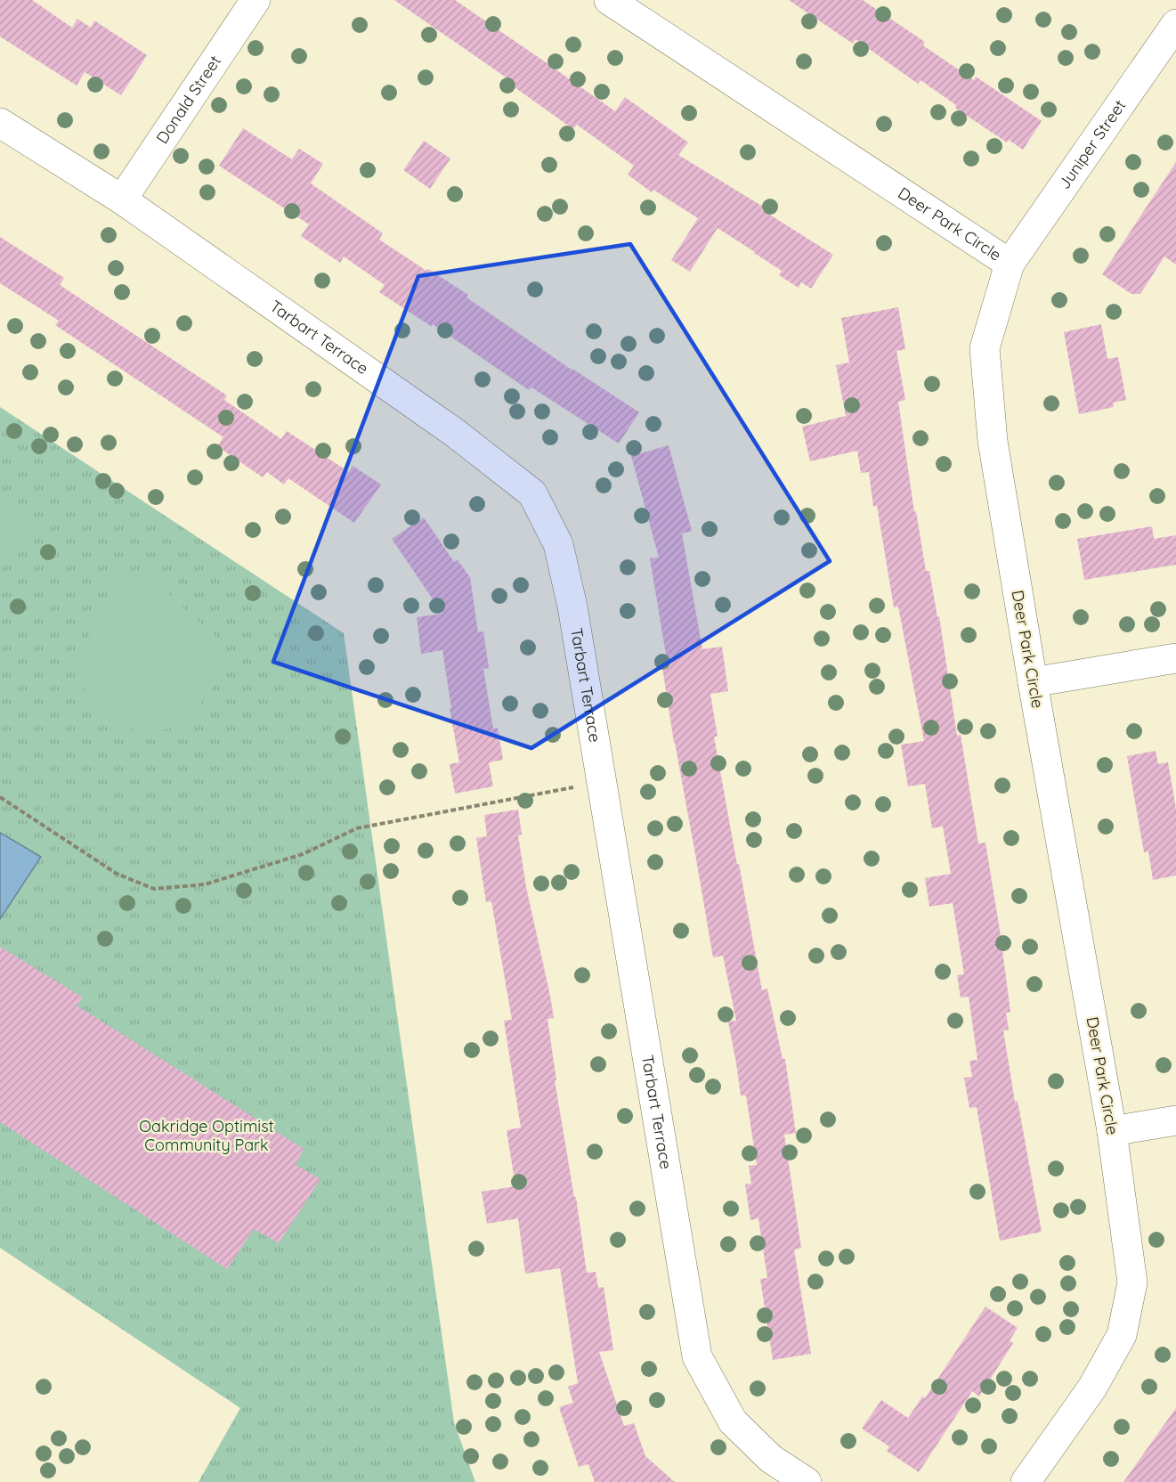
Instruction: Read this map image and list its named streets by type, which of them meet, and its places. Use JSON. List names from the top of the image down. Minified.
{"streets":{"street":["Donald Street","Juniper Street","Deer Park Circle","Tarbart Terrace"]},"crossings":[["Donald Street","Tarbart Terrace"],["Juniper Street","Deer Park Circle"]],"parks":["Oakridge Optimist Community Park"]}
